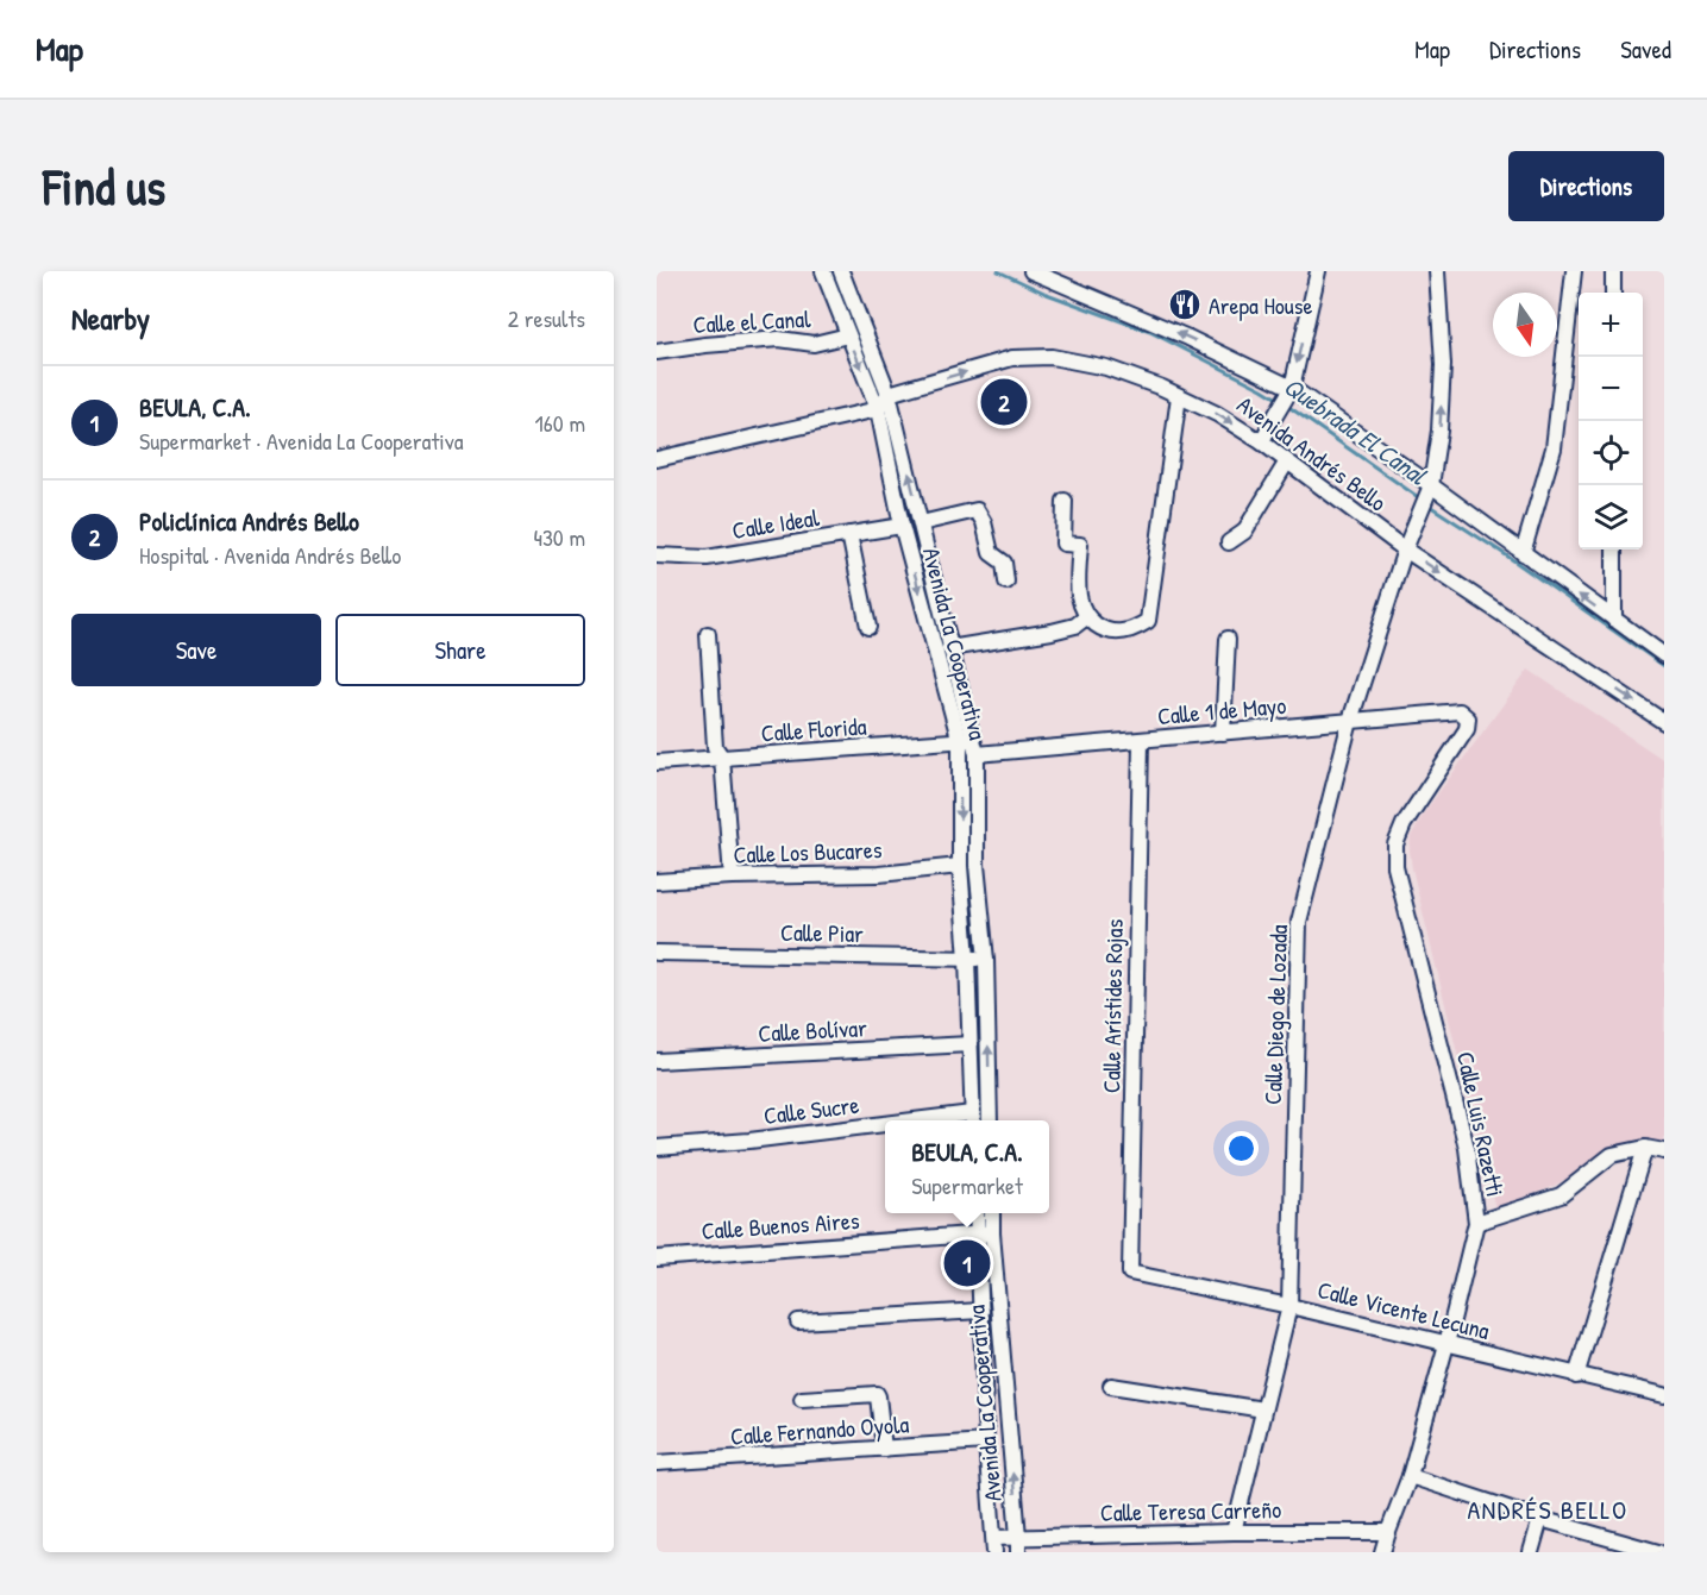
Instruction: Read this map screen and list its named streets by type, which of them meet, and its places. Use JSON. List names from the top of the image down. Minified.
{"streets":{"street":["Calle el Canal","Avenida Andrés Bello","Calle Ideal","Avenida La Cooperativa","Calle 1 de Mayo","Calle Florida","Calle Los Bucares","Calle Piar","Calle Arístides Rojas","Calle Diego de Lozada","Calle Bolívar","Calle Sucre","Calle Luis Razetti","Calle Buenos Aires","Calle Vicente Lecuna","Calle Fernando Oyola","Calle Teresa Carreño"]},"crossings":[["Calle el Canal","Avenida La Cooperativa"],["Avenida Andrés Bello","Avenida La Cooperativa"],["Avenida Andrés Bello","Calle Diego de Lozada"],["Calle Ideal","Avenida La Cooperativa"],["Avenida La Cooperativa","Calle 1 de Mayo"],["Avenida La Cooperativa","Calle Florida"],["Avenida La Cooperativa","Calle Los Bucares"],["Avenida La Cooperativa","Calle Piar"],["Avenida La Cooperativa","Calle Bolívar"],["Avenida La Cooperativa","Calle Buenos Aires"],["Avenida La Cooperativa","Calle Fernando Oyola"],["Avenida La Cooperativa","Calle Teresa Carreño"],["Calle 1 de Mayo","Calle Florida"],["Calle 1 de Mayo","Calle Arístides Rojas"],["Calle 1 de Mayo","Calle Diego de Lozada"],["Calle 1 de Mayo","Calle Luis Razetti"],["Calle Arístides Rojas","Calle Vicente Lecuna"],["Calle Diego de Lozada","Calle Vicente Lecuna"],["Calle Diego de Lozada","Calle Teresa Carreño"],["Calle Luis Razetti","Calle Vicente Lecuna"],["Calle Luis Razetti","Calle Teresa Carreño"]],"districts":["ANDRÉS BELLO"],"water":["Quebrada El Canal"],"places":{"restaurant":["Arepa House"]},"north":"bottom","page":{"header":"Map","nav":["Map","Directions","Saved"],"buttons":["Directions",["Save","Share"]],"title":"Find us","heading":["Nearby","2 results"],"map_buttons":["+","−"],"list":[{"mark":"1","name":"BEULA, C.A.","note":"Supermarket · Avenida La Cooperativa","value":"160 m"},{"mark":"2","name":"Policlínica Andrés Bello","note":"Hospital · Avenida Andrés Bello","value":"430 m"}],"pins":["2","1"],"popup":["BEULA, C.A.","Supermarket"]}}
